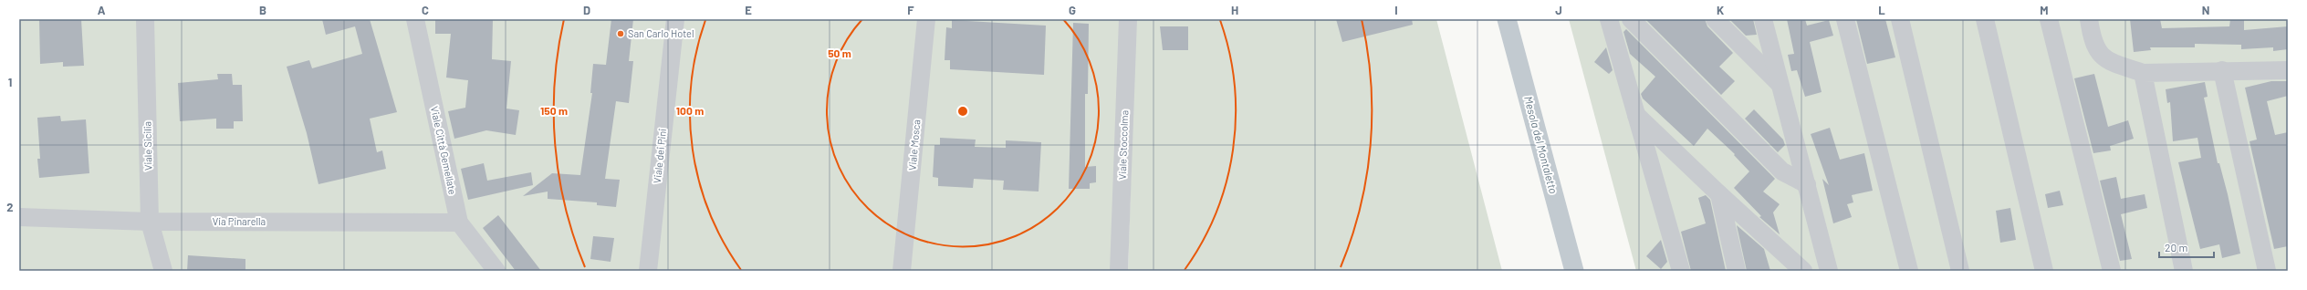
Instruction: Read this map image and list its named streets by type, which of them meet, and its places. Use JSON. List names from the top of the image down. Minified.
{"streets":{"street":["Viale Mosca","Viale Stoccolma","Viale Sicilia","Viale Città Gemellate","Viale dei Pini","Via Pinarella"]},"crossings":[["Viale Sicilia","Via Pinarella"],["Viale Città Gemellate","Via Pinarella"]],"water":["Mesola del Montaletto"],"places":["San Carlo Hotel"],"scale_bar":"20 m","grid":{"columns":["A","B","C","D","E","F","G","H","I","J","K","L","M","N"],"rows":["1","2"]},"rings":["50 m","100 m","150 m"]}
